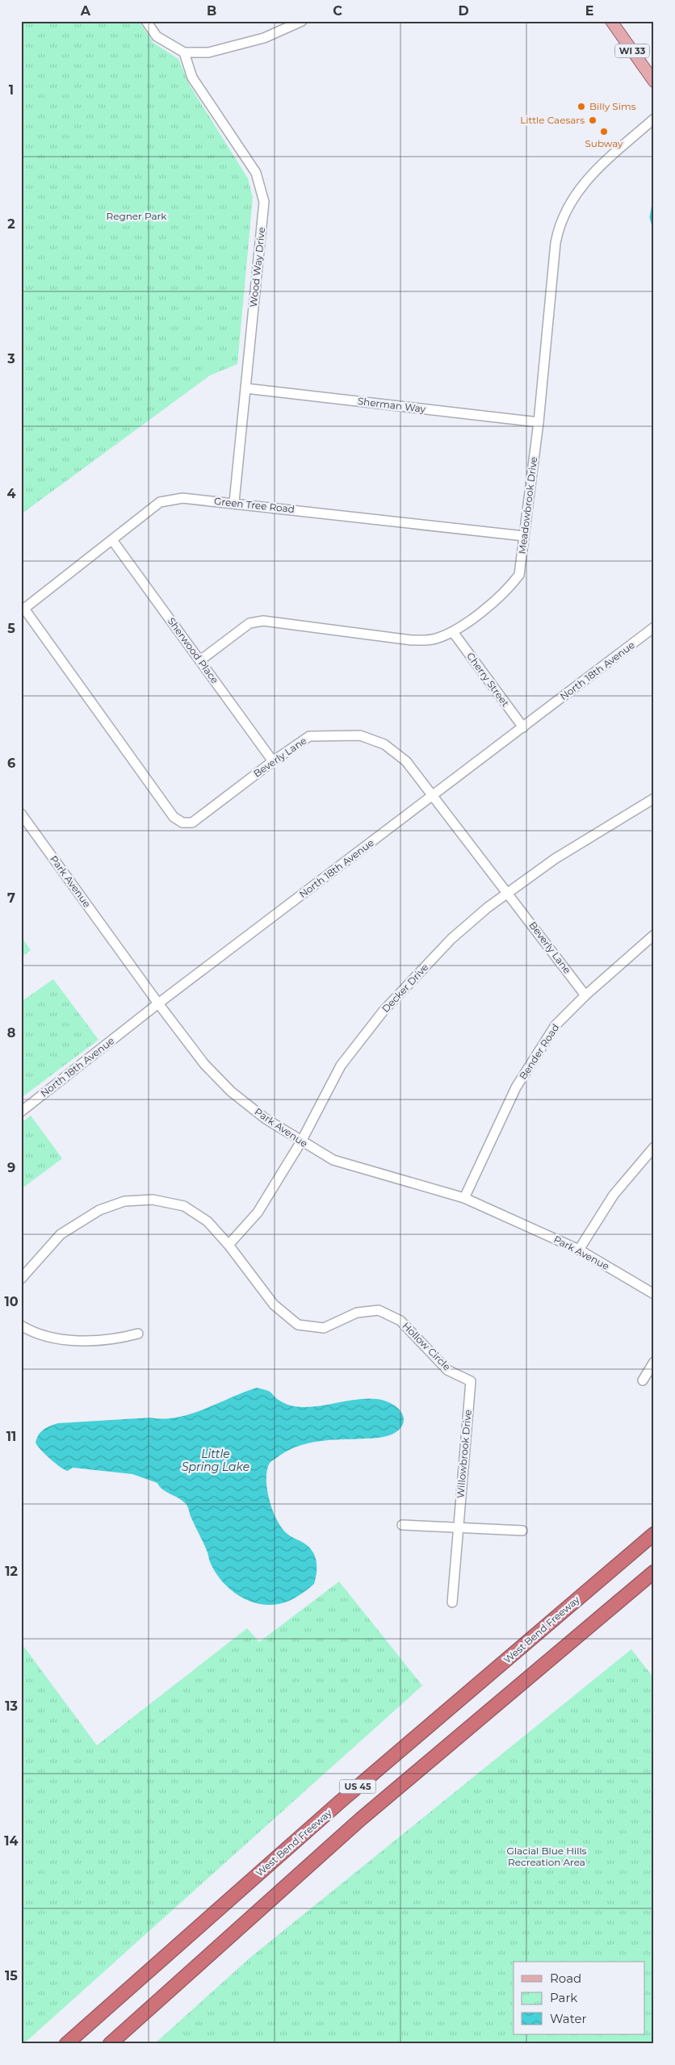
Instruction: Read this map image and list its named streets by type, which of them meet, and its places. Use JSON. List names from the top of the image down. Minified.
{"streets":{"highway":["West Bend Freeway","US 45"],"main road":["WI 33"],"street":["Wood Way Drive","Sherman Way","Green Tree Road","Meadowbrook Drive","Sherwood Place","North 18th Avenue","Cherry Street","Beverly Lane","Park Avenue","Decker Drive","Bender Road","Hollow Circle","Willowbrook Drive"]},"crossings":[["Wood Way Drive","Sherman Way"],["Wood Way Drive","Green Tree Road"],["Sherman Way","Meadowbrook Drive"],["Green Tree Road","Meadowbrook Drive"],["Green Tree Road","Sherwood Place"],["Green Tree Road","Beverly Lane"],["Meadowbrook Drive","Sherwood Place"],["Meadowbrook Drive","Cherry Street"],["Sherwood Place","Beverly Lane"],["North 18th Avenue","Cherry Street"],["North 18th Avenue","Beverly Lane"],["North 18th Avenue","Park Avenue"],["Beverly Lane","Decker Drive"],["Beverly Lane","Bender Road"],["Park Avenue","Decker Drive"],["Park Avenue","Bender Road"],["Decker Drive","Hollow Circle"],["Hollow Circle","Willowbrook Drive"]],"water":["Little Spring Lake"],"parks":["Regner Park","Glacial Blue Hills Recreation Area"],"places":["Billy Sims","Little Caesars","Subway"],"legend":["Road","Park","Water"],"grid":{"columns":["A","B","C","D","E"],"rows":["1","2","3","4","5","6","7","8","9","10","11","12","13","14","15"]}}
